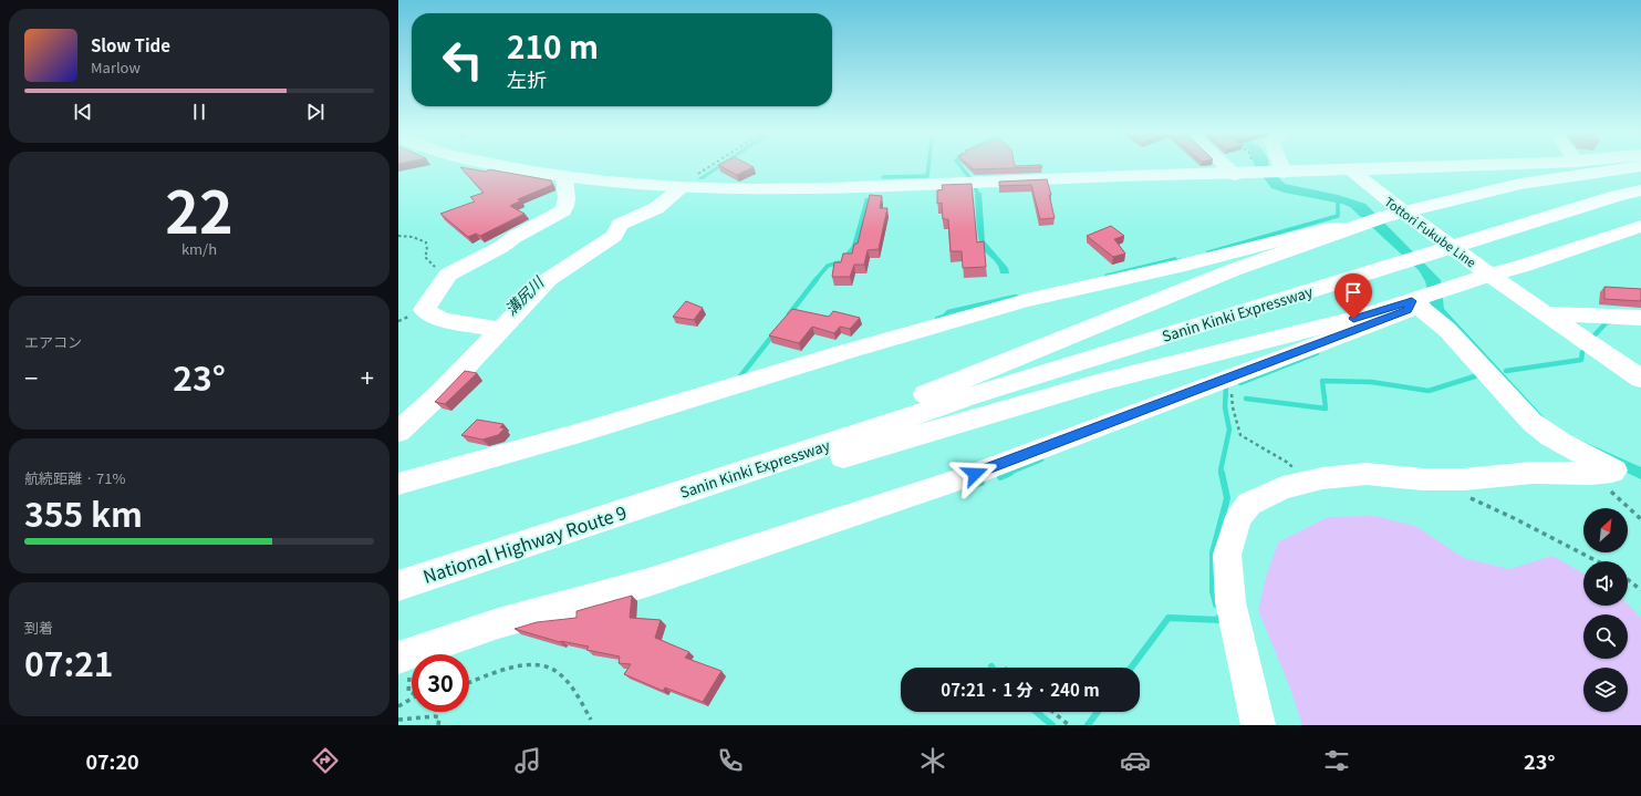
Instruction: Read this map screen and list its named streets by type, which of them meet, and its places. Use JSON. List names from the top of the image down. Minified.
{"streets":{"main road":["Tottori Fukube Line","Sanin Kinki Expressway","National Highway Route 9"]},"crossings":[["Sanin Kinki Expressway","National Highway Route 9"]],"water":["溝尻川"],"north":"top right","page":{"turn":["210 m","左折"],"song":["Slow Tide","Marlow"],"tile":[["22","km/h"],"エアコン",["航続距離 · 71%","355 km"],["到着","07:21"]],"heat":["−","23°","+"],"limit":"30","trip":"07:21 · 1 分 · 240 m","tabs":["07:20","23°"]}}
